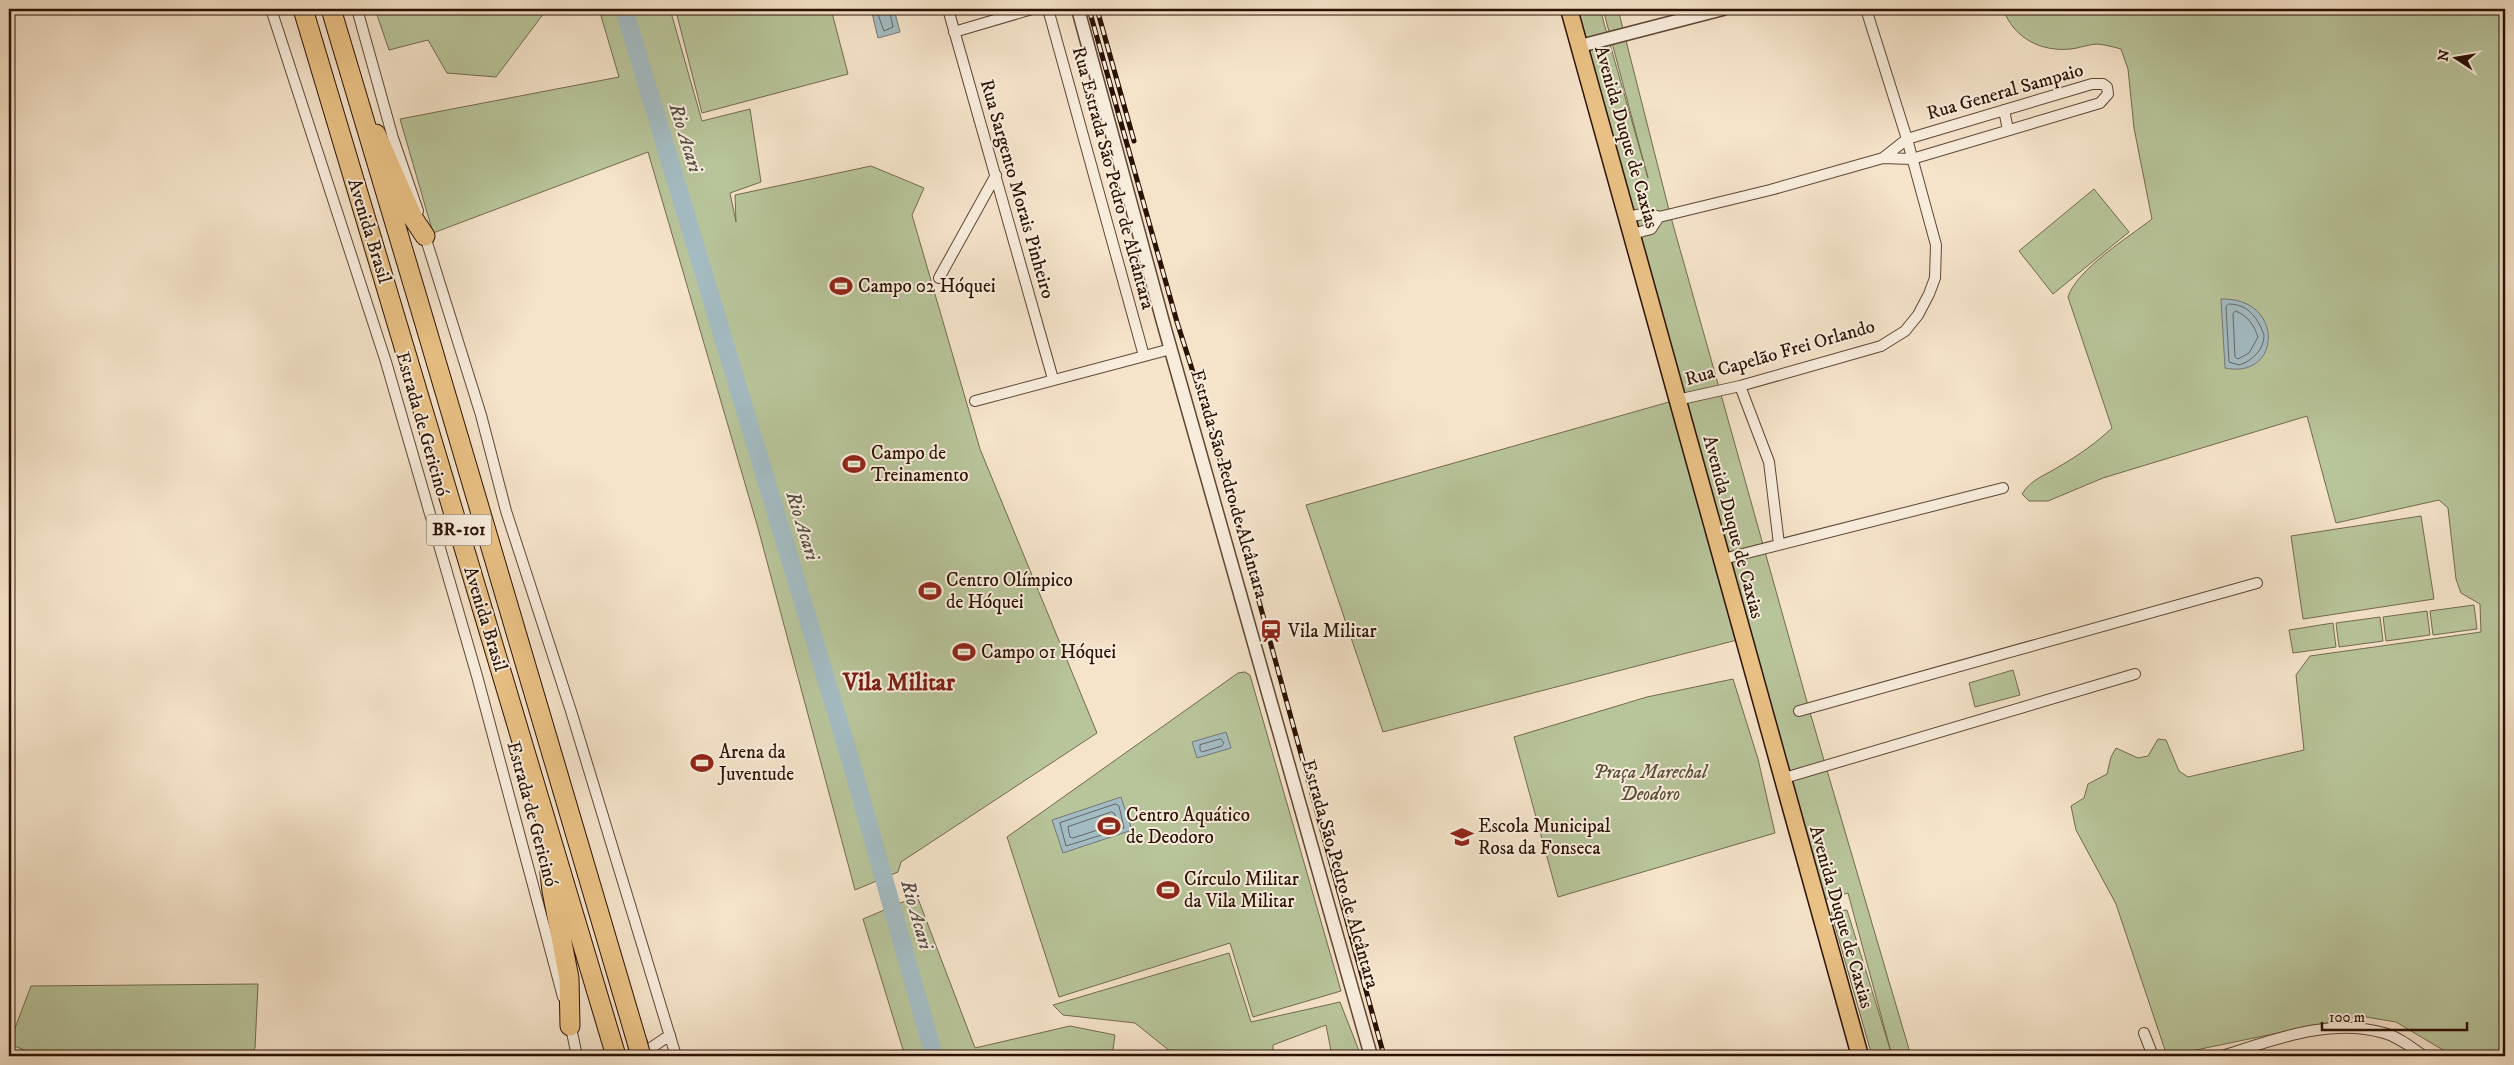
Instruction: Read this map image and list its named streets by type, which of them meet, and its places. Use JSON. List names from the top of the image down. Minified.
{"streets":{"highway":["Avenida Brasil","BR-101"],"main road":["Avenida Duque de Caxias"],"street":["Rua General Sampaio","Rua Estrada São Pedro de Alcântara","Rua Sargento Morais Pinheiro","Rua Capelão Frei Orlando","Estrada de Gericinó","Estrada São Pedro de Alcântara"]},"crossings":[["Rua General Sampaio","Avenida Duque de Caxias"],["Rua General Sampaio","Rua Capelão Frei Orlando"],["Avenida Duque de Caxias","Rua Capelão Frei Orlando"]],"districts":["Vila Militar"],"water":["Rio Acari"],"parks":["Praça Marechal Deodoro"],"places":{"sports":["Campo 02 Hóquei","Campo de Treinamento","Centro Olímpico de Hóquei","Campo 01 Hóquei","Arena da Juventude","Centro Aquático de Deodoro","Círculo Militar da Vila Militar"],"station":["Vila Militar"],"school or university":["Escola Municipal Rosa da Fonseca"]},"scale_bar":"100 m","north":"left"}
